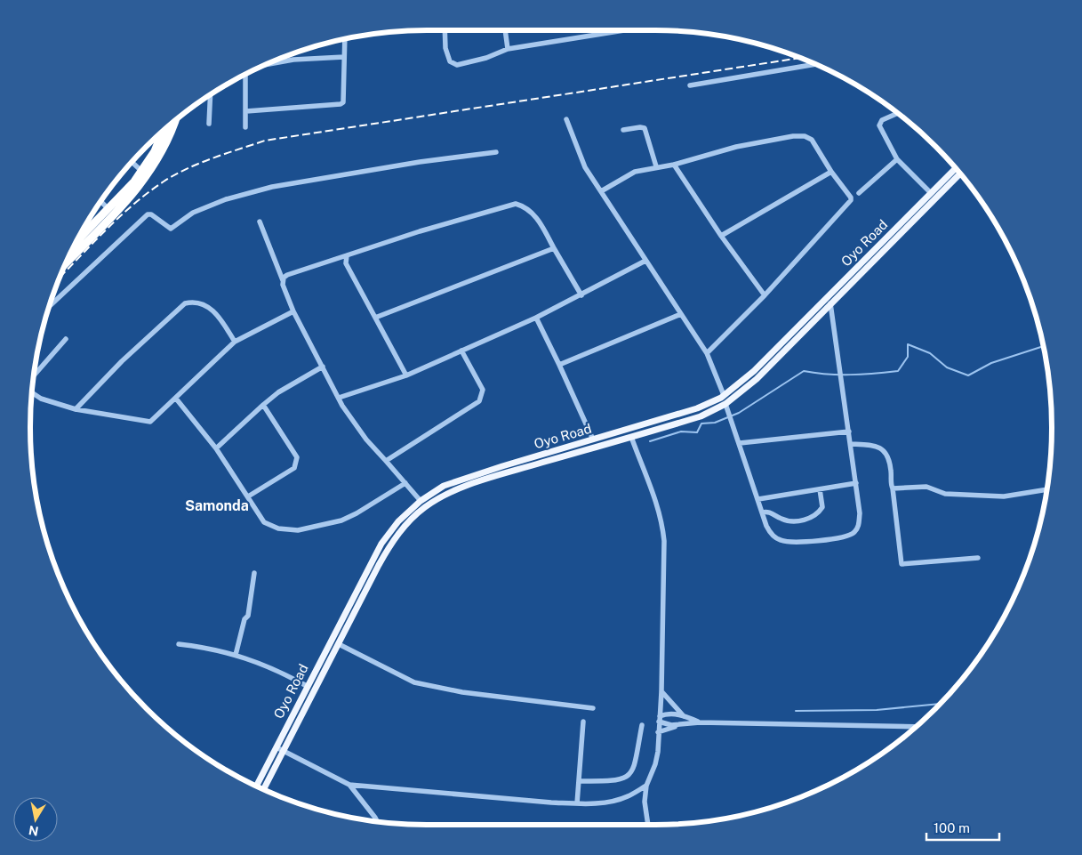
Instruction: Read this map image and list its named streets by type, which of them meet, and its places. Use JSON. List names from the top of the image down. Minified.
{"streets":{"main road":["Oyo Road"]},"districts":["Samonda"],"scale_bar":"100 m","north":"bottom"}
